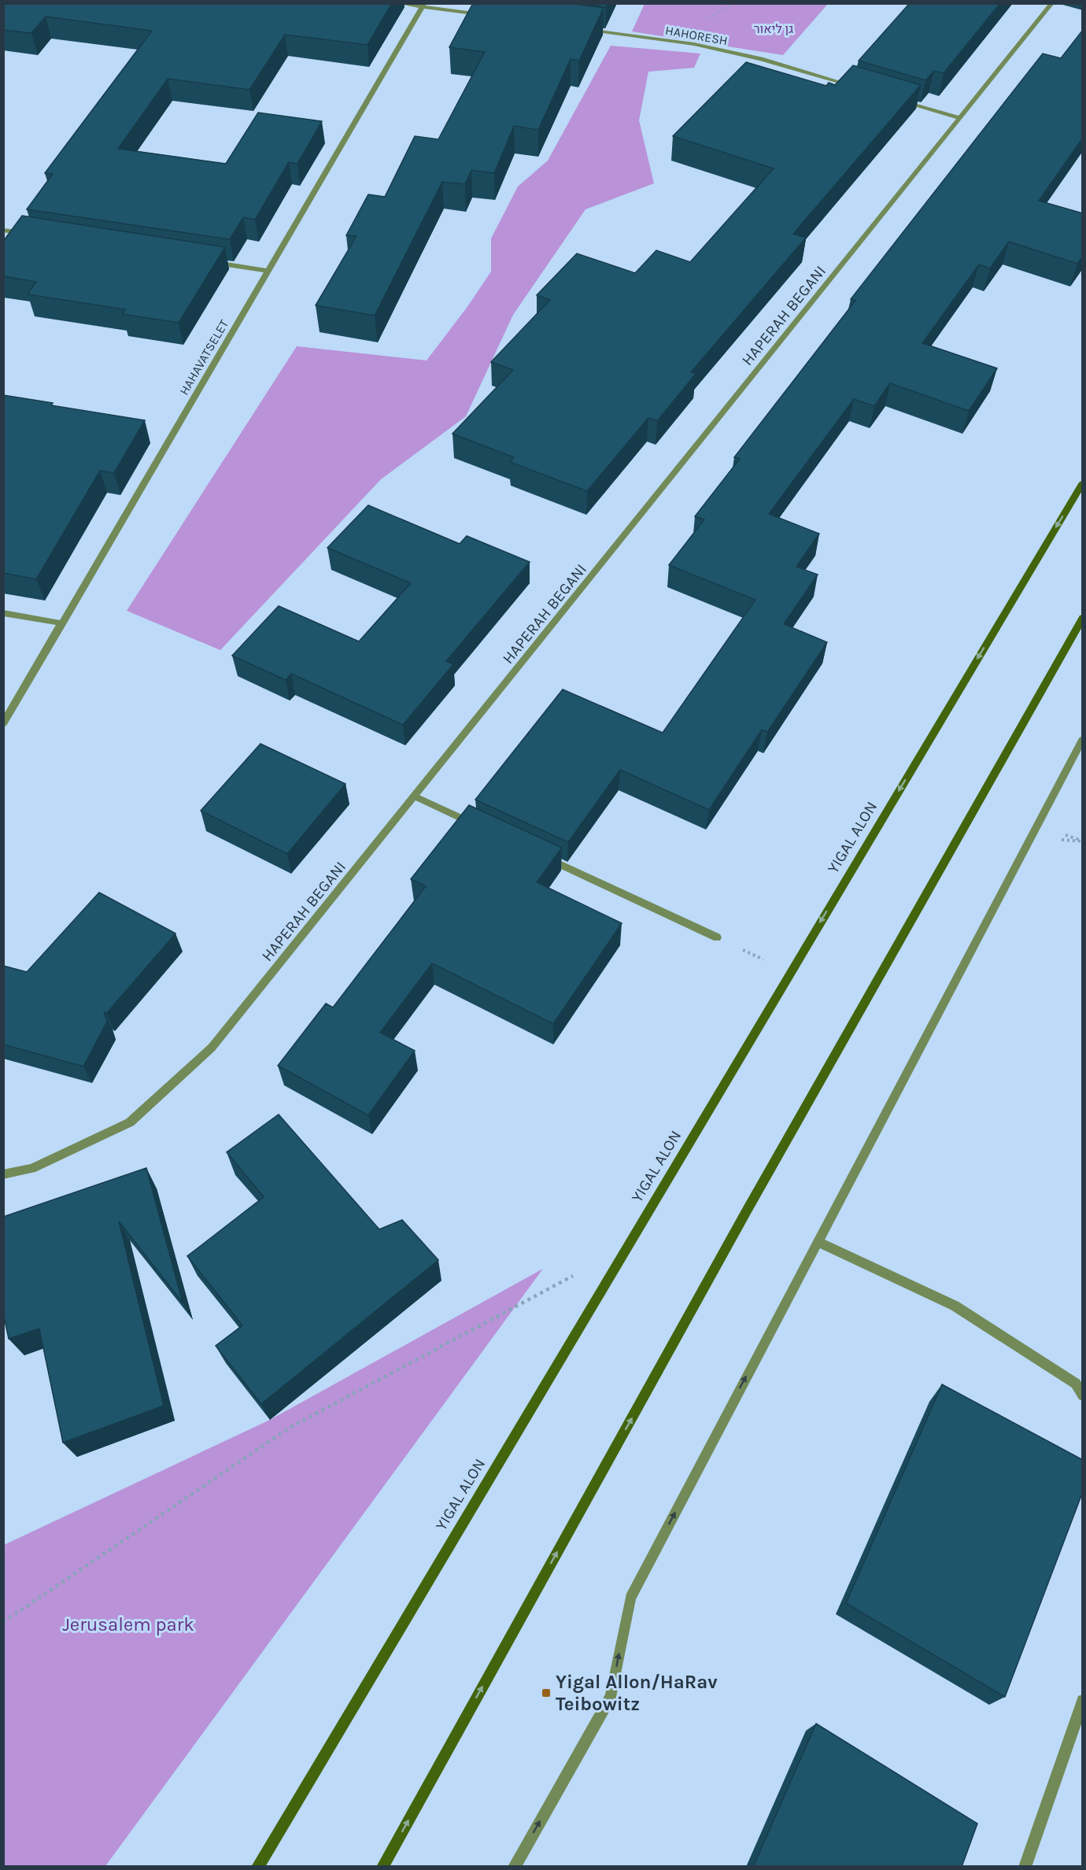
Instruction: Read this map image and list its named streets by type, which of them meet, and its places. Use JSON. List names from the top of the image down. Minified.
{"streets":{"main road":["YIGAL ALON"],"street":["HAHORESH","HAPERAH BEGANI","HAHAVATSELET"]},"parks":["גן ליאור","Jerusalem park"],"places":{"transit":["Yigal Allon/HaRav Teibowitz"]}}
